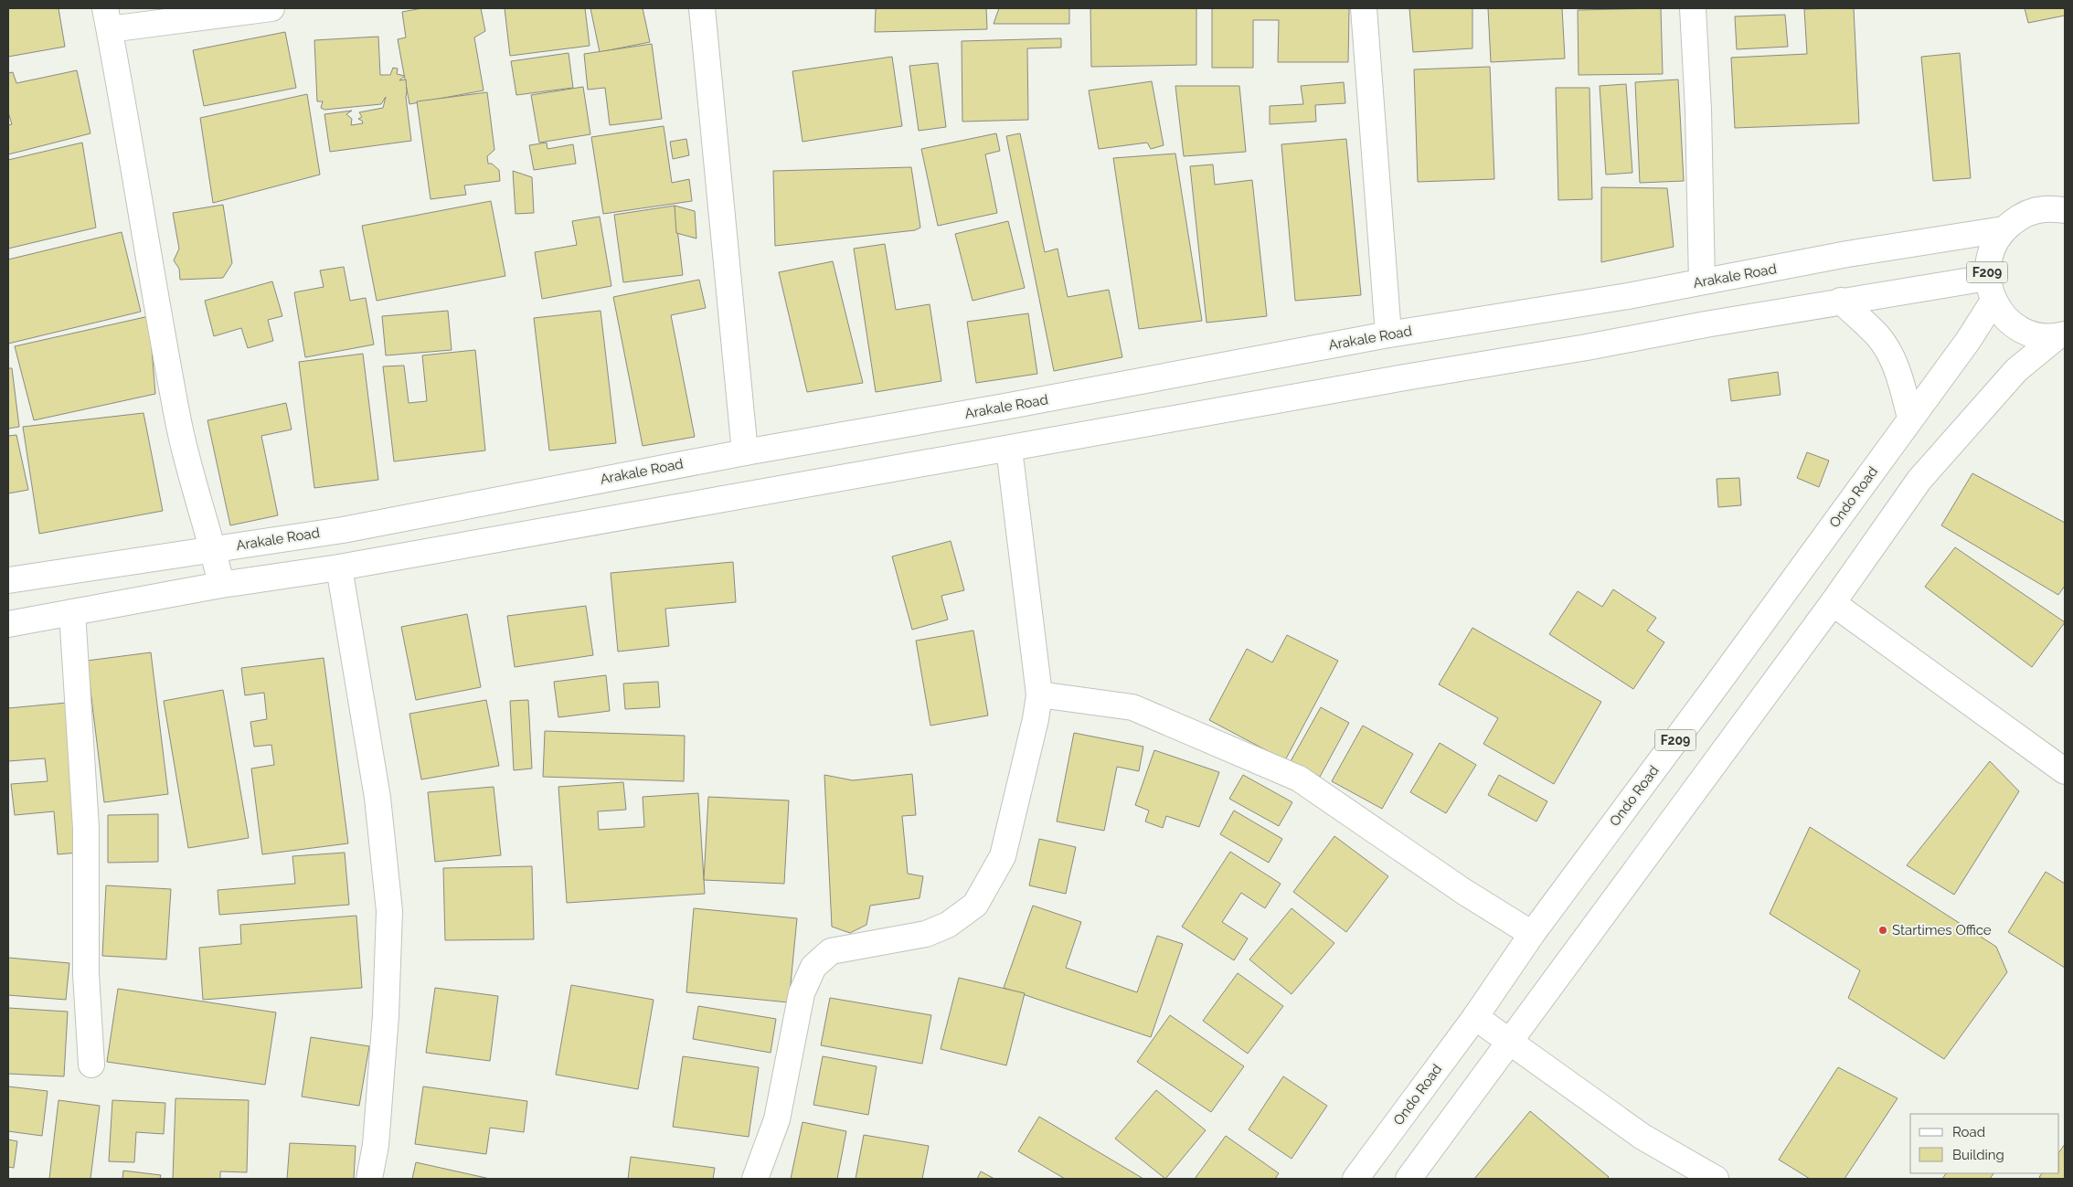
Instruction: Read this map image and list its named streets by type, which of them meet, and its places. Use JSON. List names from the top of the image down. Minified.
{"streets":{"main road":["F209","Arakale Road","Ondo Road"]},"crossings":[["F209","Arakale Road"],["F209","Ondo Road"]],"places":["Startimes Office"],"legend":["Road","Building"]}
